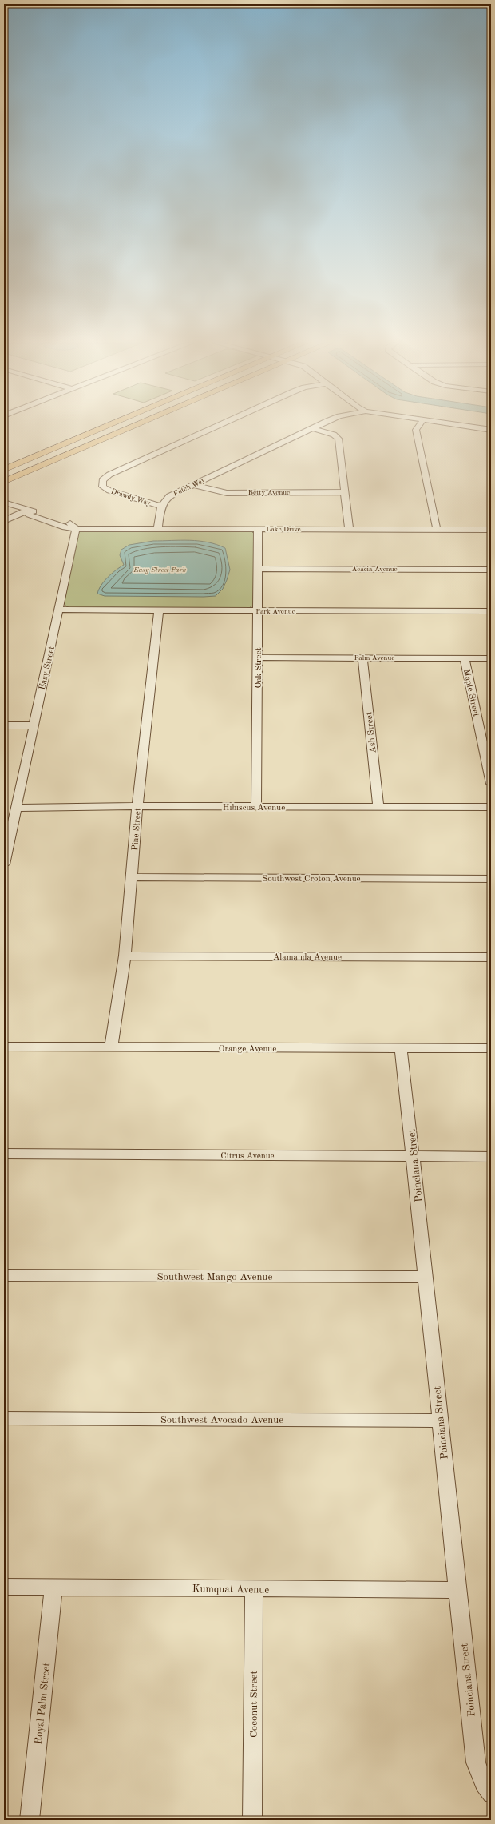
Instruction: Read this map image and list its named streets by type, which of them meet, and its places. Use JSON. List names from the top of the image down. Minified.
{"streets":{"street":["Futch Way","Betty Avenue","Drawdy Way","Lake Drive","Acacia Avenue","Park Avenue","Palm Avenue","Easy Street","Oak Street","Maple Street","Ash Street","Hibiscus Avenue","Pine Street","Southwest Croton Avenue","Alamanda Avenue","Orange Avenue","Citrus Avenue","Poinciana Street","Southwest Mango Avenue","Southwest Avocado Avenue","Kumquat Avenue","Royal Palm Street","Coconut Street"]},"crossings":[["Futch Way","Betty Avenue"],["Futch Way","Drawdy Way"],["Lake Drive","Easy Street"],["Lake Drive","Oak Street"],["Acacia Avenue","Oak Street"],["Park Avenue","Easy Street"],["Park Avenue","Oak Street"],["Park Avenue","Pine Street"],["Palm Avenue","Oak Street"],["Palm Avenue","Maple Street"],["Palm Avenue","Ash Street"],["Easy Street","Hibiscus Avenue"],["Oak Street","Hibiscus Avenue"],["Ash Street","Hibiscus Avenue"],["Hibiscus Avenue","Pine Street"],["Pine Street","Southwest Croton Avenue"],["Pine Street","Alamanda Avenue"],["Pine Street","Orange Avenue"],["Orange Avenue","Poinciana Street"],["Citrus Avenue","Poinciana Street"],["Poinciana Street","Southwest Mango Avenue"],["Poinciana Street","Southwest Avocado Avenue"],["Poinciana Street","Kumquat Avenue"],["Kumquat Avenue","Royal Palm Street"],["Kumquat Avenue","Coconut Street"]],"parks":["Easy Street Park"]}
